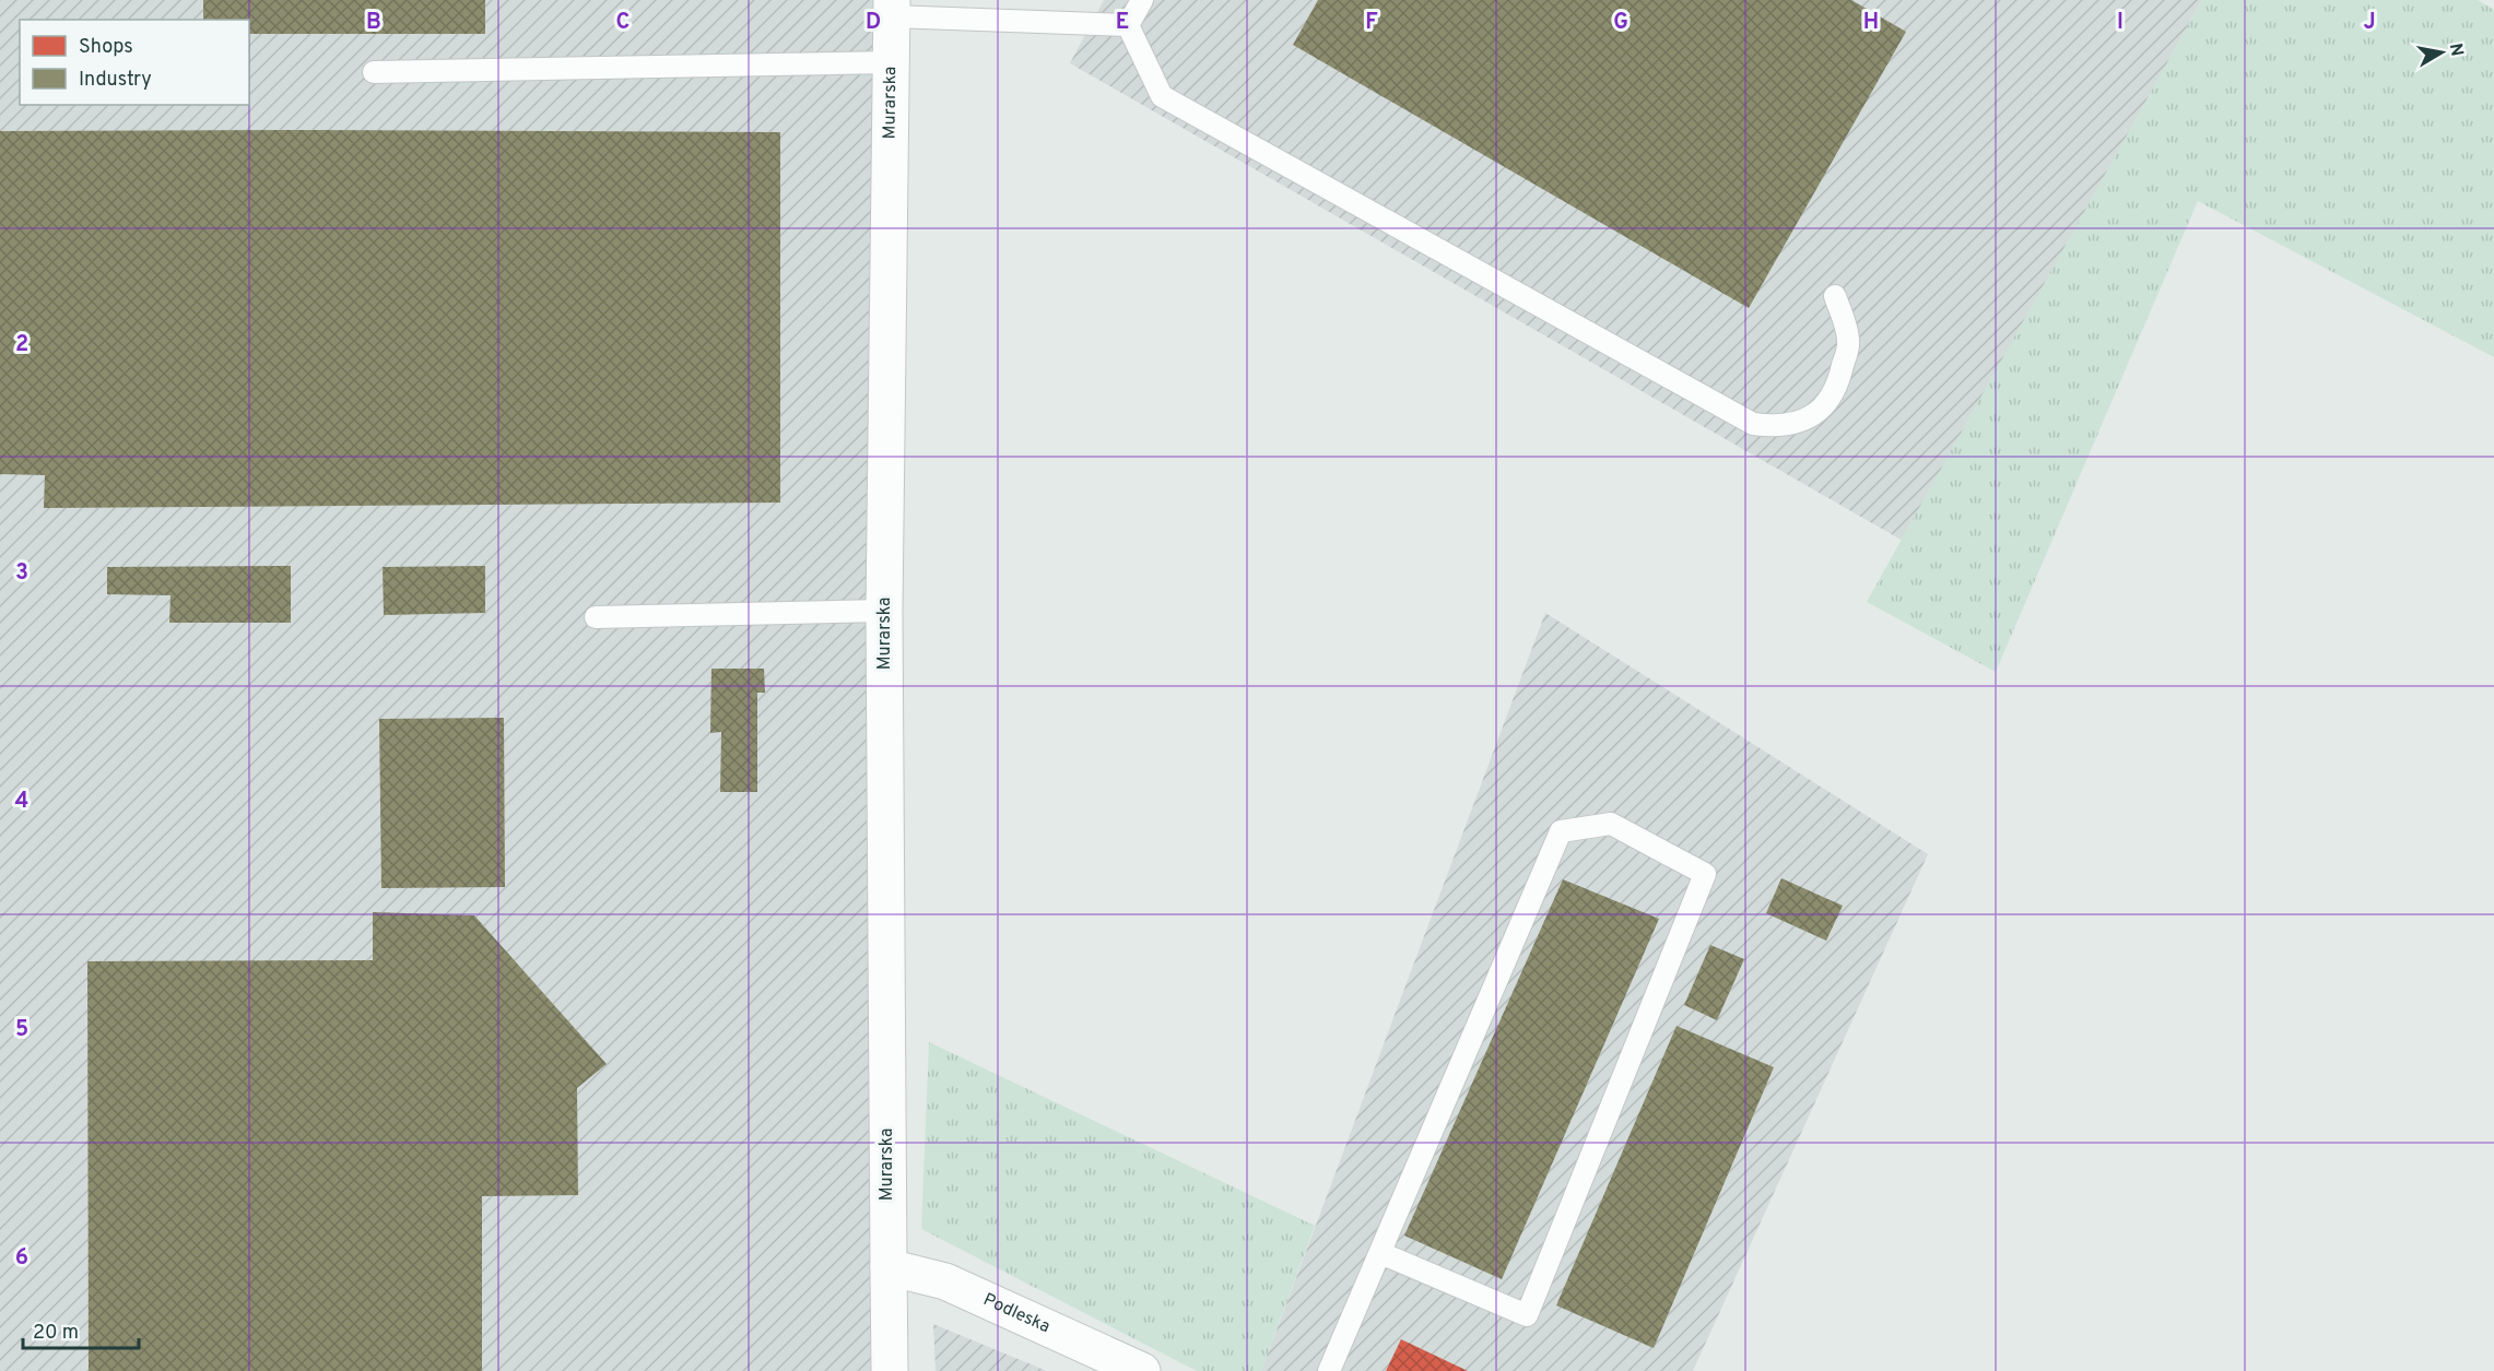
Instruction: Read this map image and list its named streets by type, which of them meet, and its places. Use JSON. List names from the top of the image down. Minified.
{"streets":{"street":["Murarska","Podleska"]},"crossings":[["Murarska","Podleska"]],"legend":["Shops","Industry"],"scale_bar":"20 m","north":"right","grid":{"columns":["B","C","D","E","F","G","H","I","J"],"rows":["2","3","4","5","6"]}}
